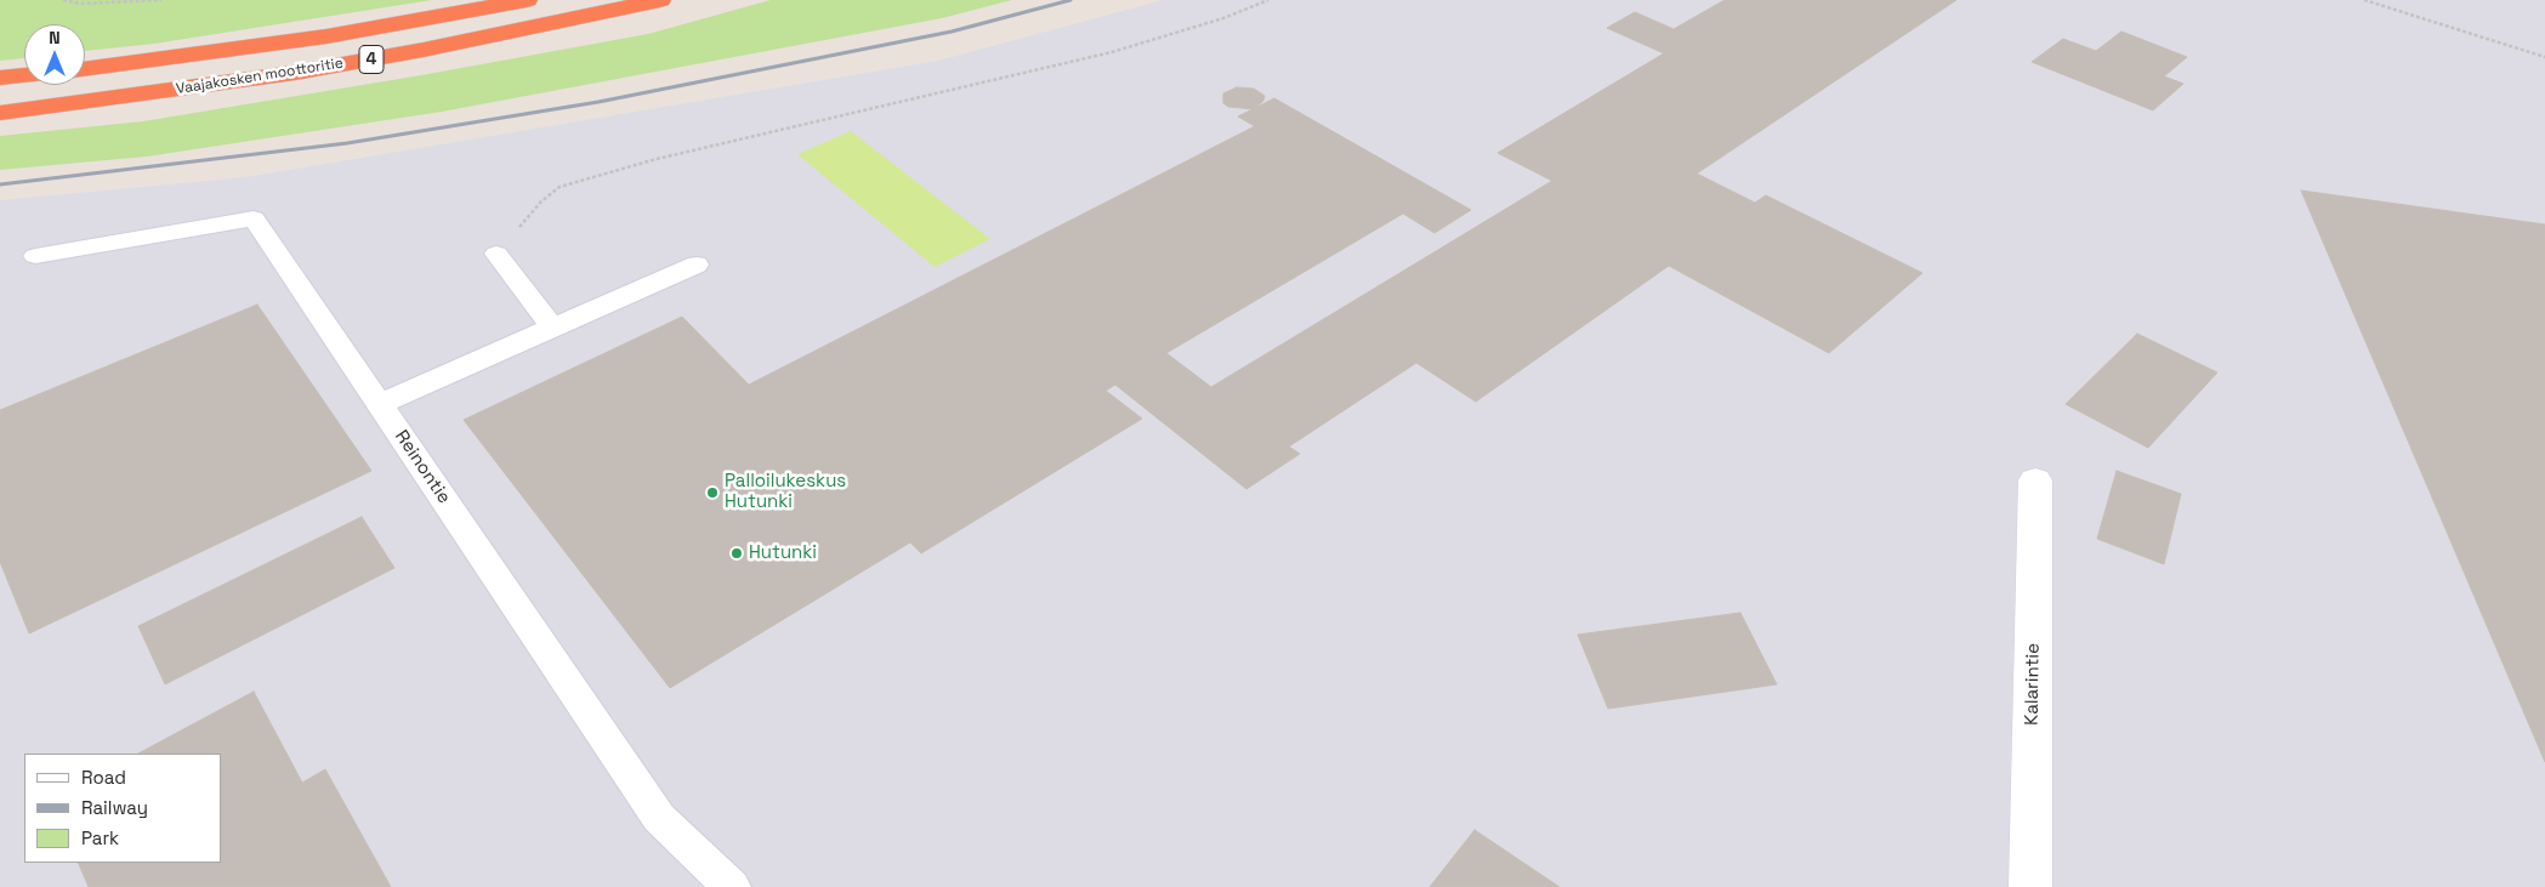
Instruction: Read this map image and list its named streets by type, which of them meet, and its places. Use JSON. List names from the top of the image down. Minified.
{"streets":{"highway":["4","Vaajakosken moottoritie"],"street":["Kalarintie"],"lane":["Reinontie"]},"places":["Palloilukeskus Hutunki","Hutunki"],"legend":["Road","Railway","Park"],"north":"top"}
